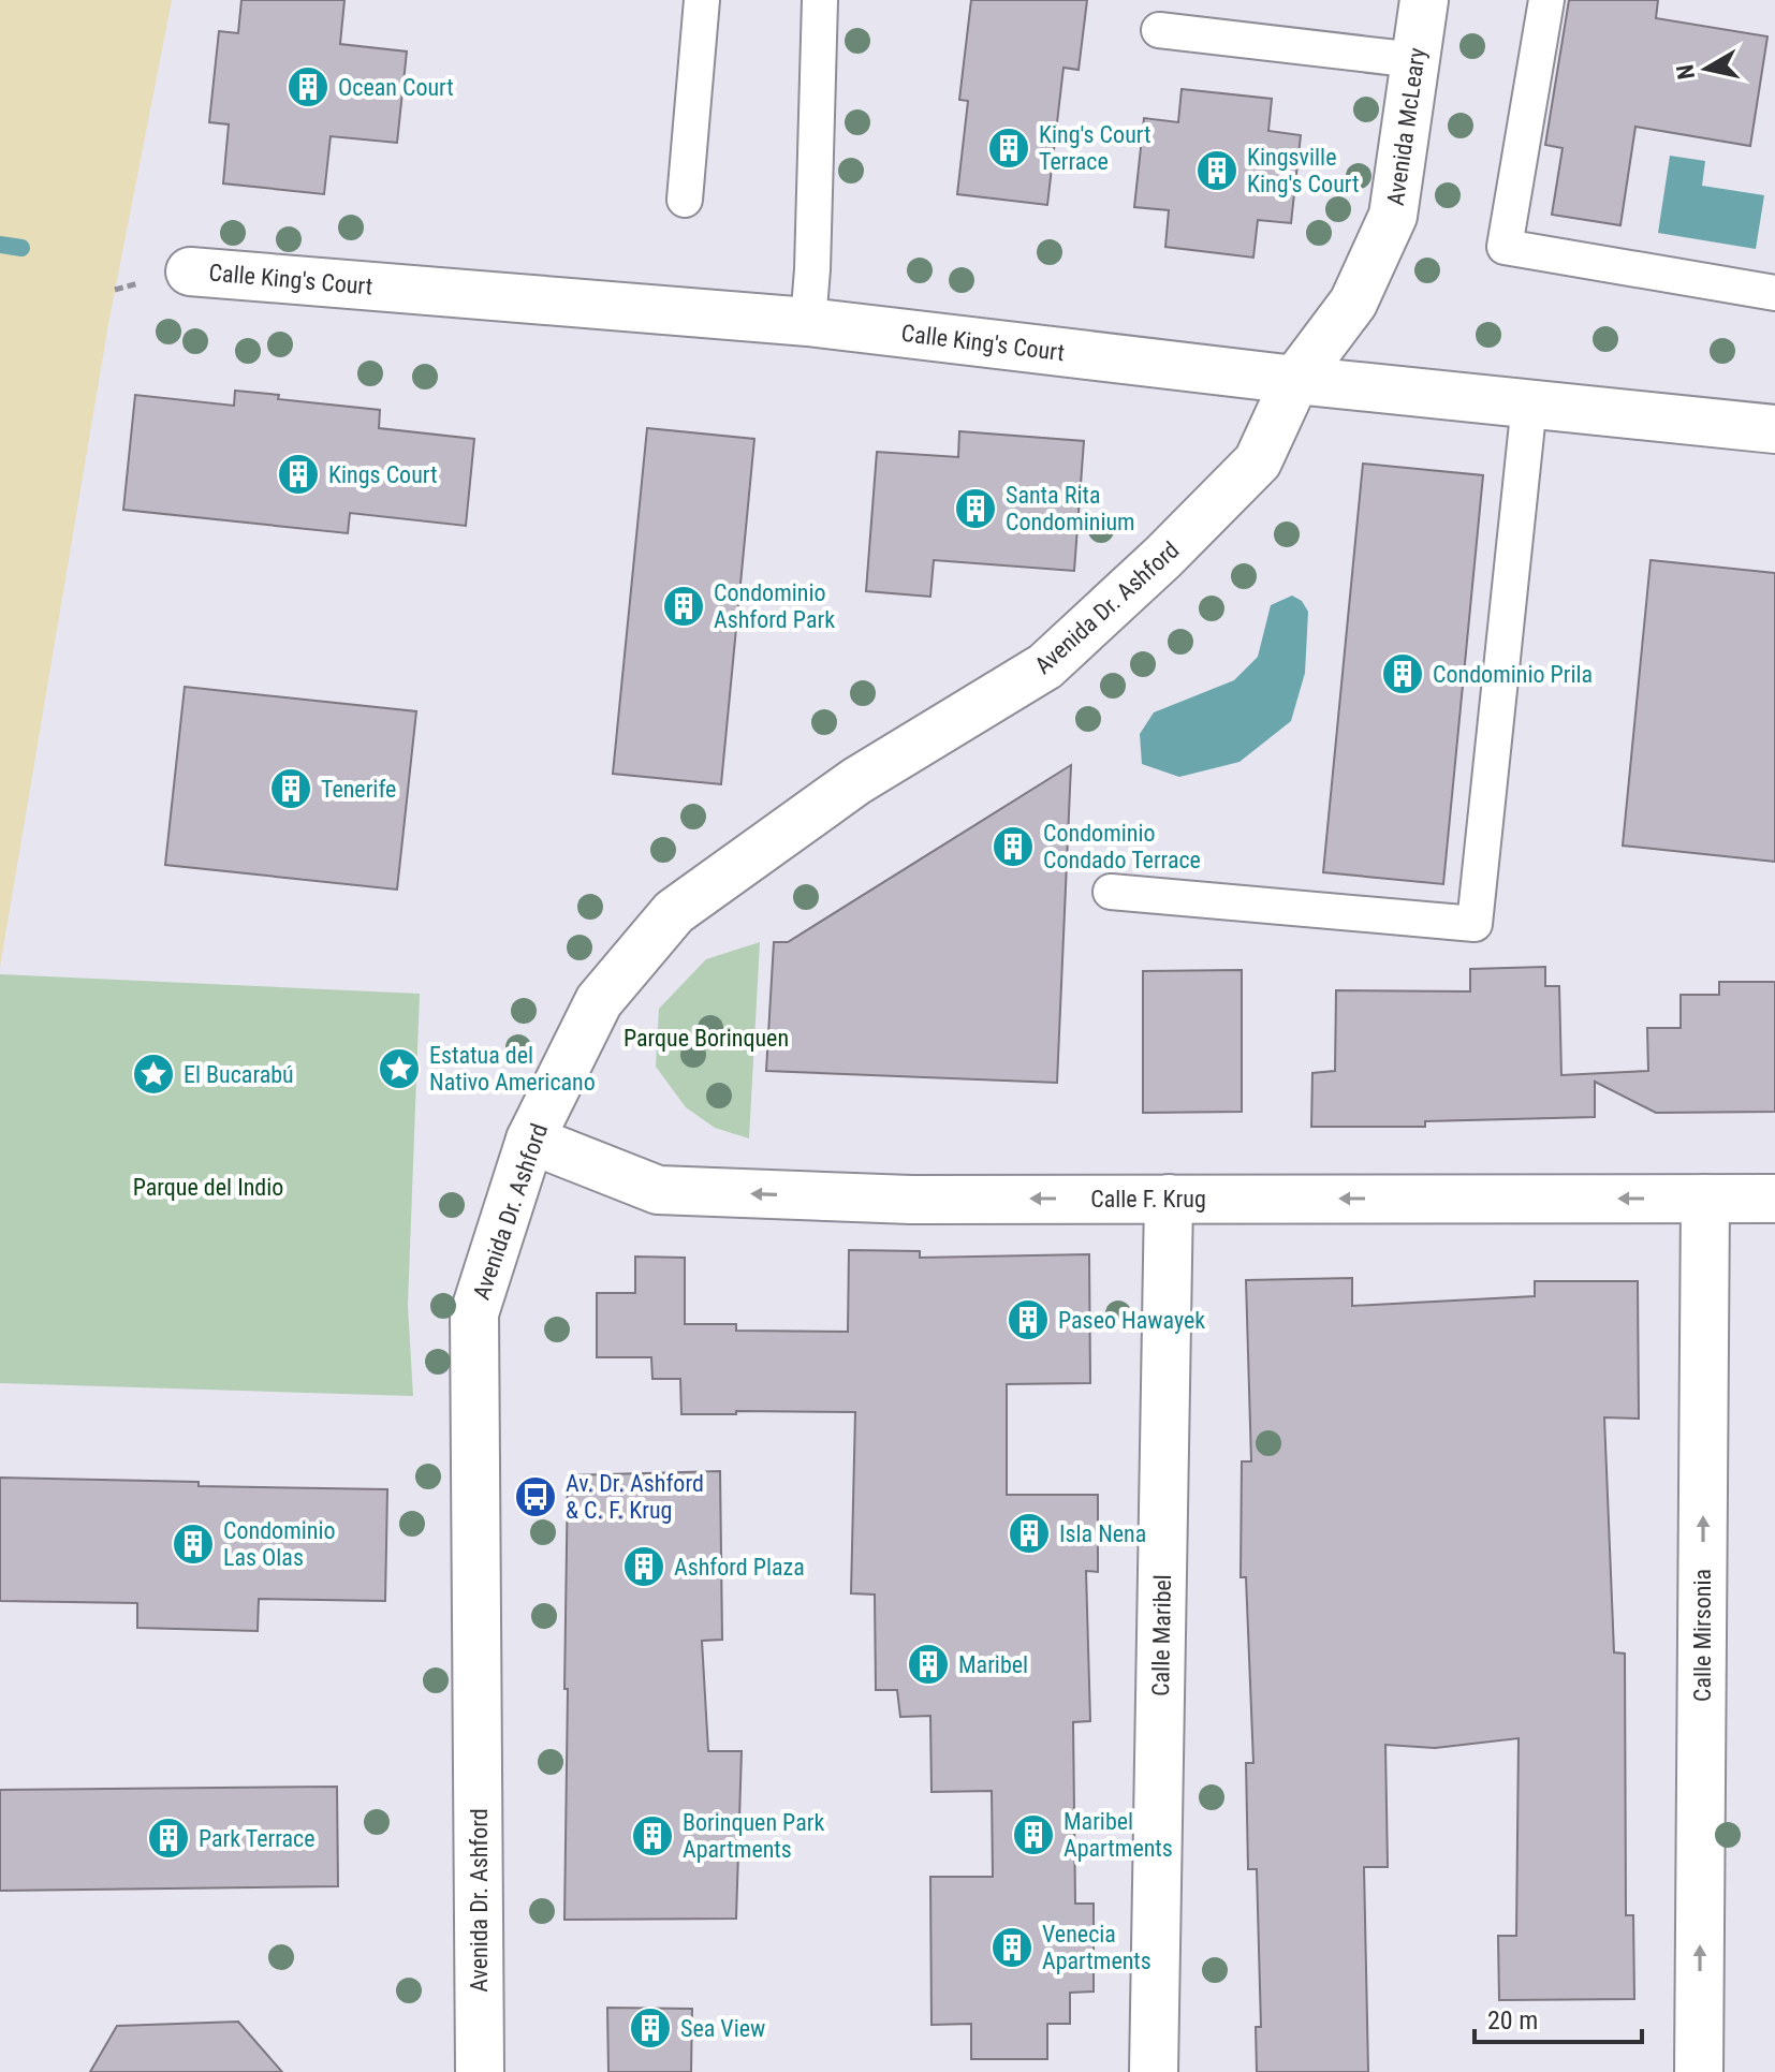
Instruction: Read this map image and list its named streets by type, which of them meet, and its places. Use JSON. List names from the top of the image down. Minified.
{"streets":{"street":["Avenida McLeary","Calle King's Court","Avenida Dr. Ashford","Calle F. Krug","Calle Maribel","Calle Mirsonia"]},"crossings":[["Avenida McLeary","Calle King's Court"],["Avenida McLeary","Avenida Dr. Ashford"],["Calle King's Court","Avenida Dr. Ashford"],["Avenida Dr. Ashford","Calle F. Krug"],["Calle F. Krug","Calle Maribel"],["Calle F. Krug","Calle Mirsonia"]],"one_way":["Calle F. Krug","Calle Mirsonia"],"parks":["Parque Borinquen","Parque del Indio"],"places":{"building":["Ocean Court","King's Court Terrace","Kingsville King's Court","Kings Court","Santa Rita Condominium","Condominio Ashford Park","Condominio Prila","Tenerife","Condominio Condado Terrace","Paseo Hawayek","Isla Nena","Condominio Las Olas","Ashford Plaza","Maribel","Maribel Apartments","Borinquen Park Apartments","Park Terrace","Venecia Apartments","Sea View"],"place":["Estatua del Nativo Americano","El Bucarabú"],"bus stop":["Av. Dr. Ashford & C. F. Krug"]},"scale_bar":"20 m","north":"left"}
